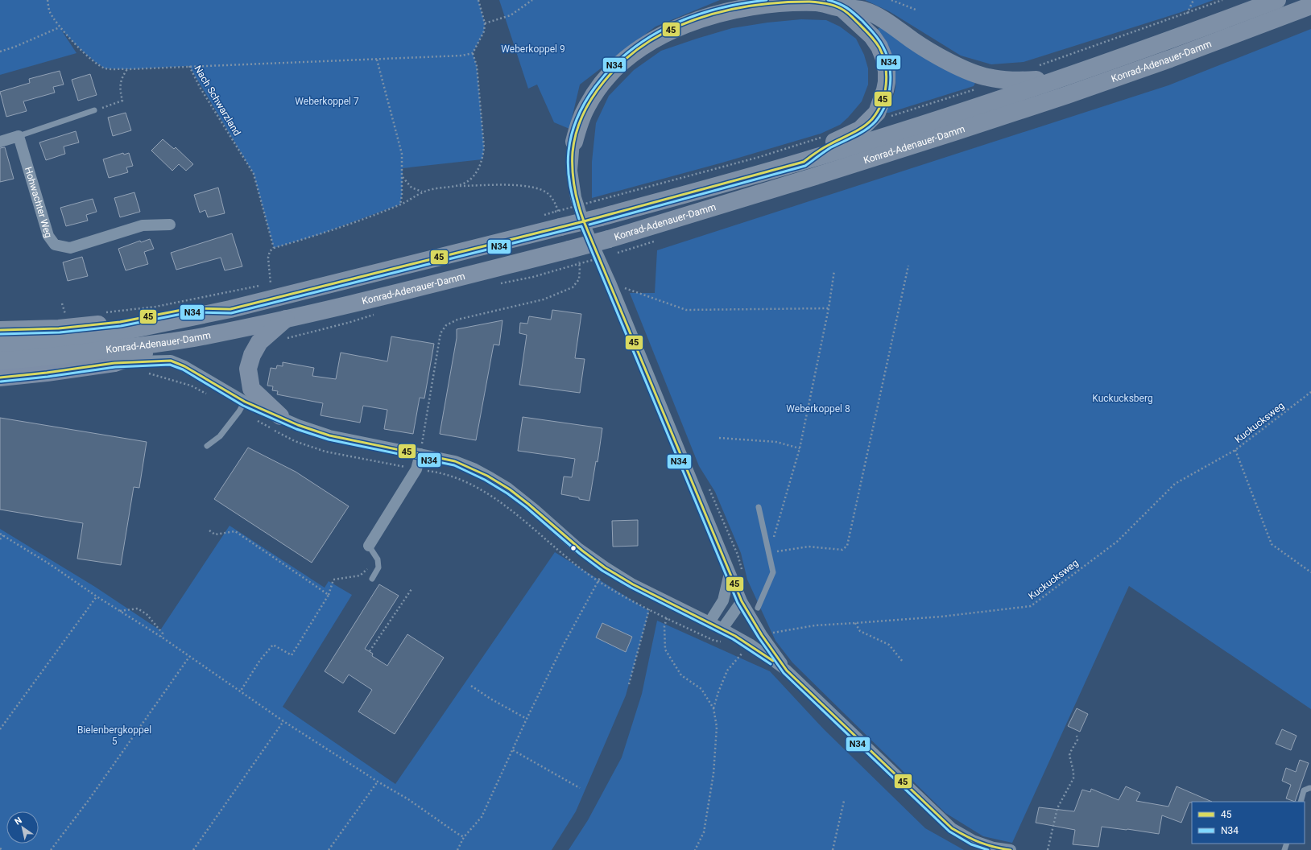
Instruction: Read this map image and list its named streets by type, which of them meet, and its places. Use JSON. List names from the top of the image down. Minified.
{"streets":{"highway":["Konrad-Adenauer-Damm"],"street":["Hohwachter Weg"],"path":["Nach Schwarzland","Kuckucksweg"]},"parks":["Weberkoppel 9","Weberkoppel 7","Kuckucksberg","Weberkoppel 8","Bielenbergkoppel 5"],"lines":["transit line N34","transit line 45"],"legend":["45","N34"],"north":"top left"}
